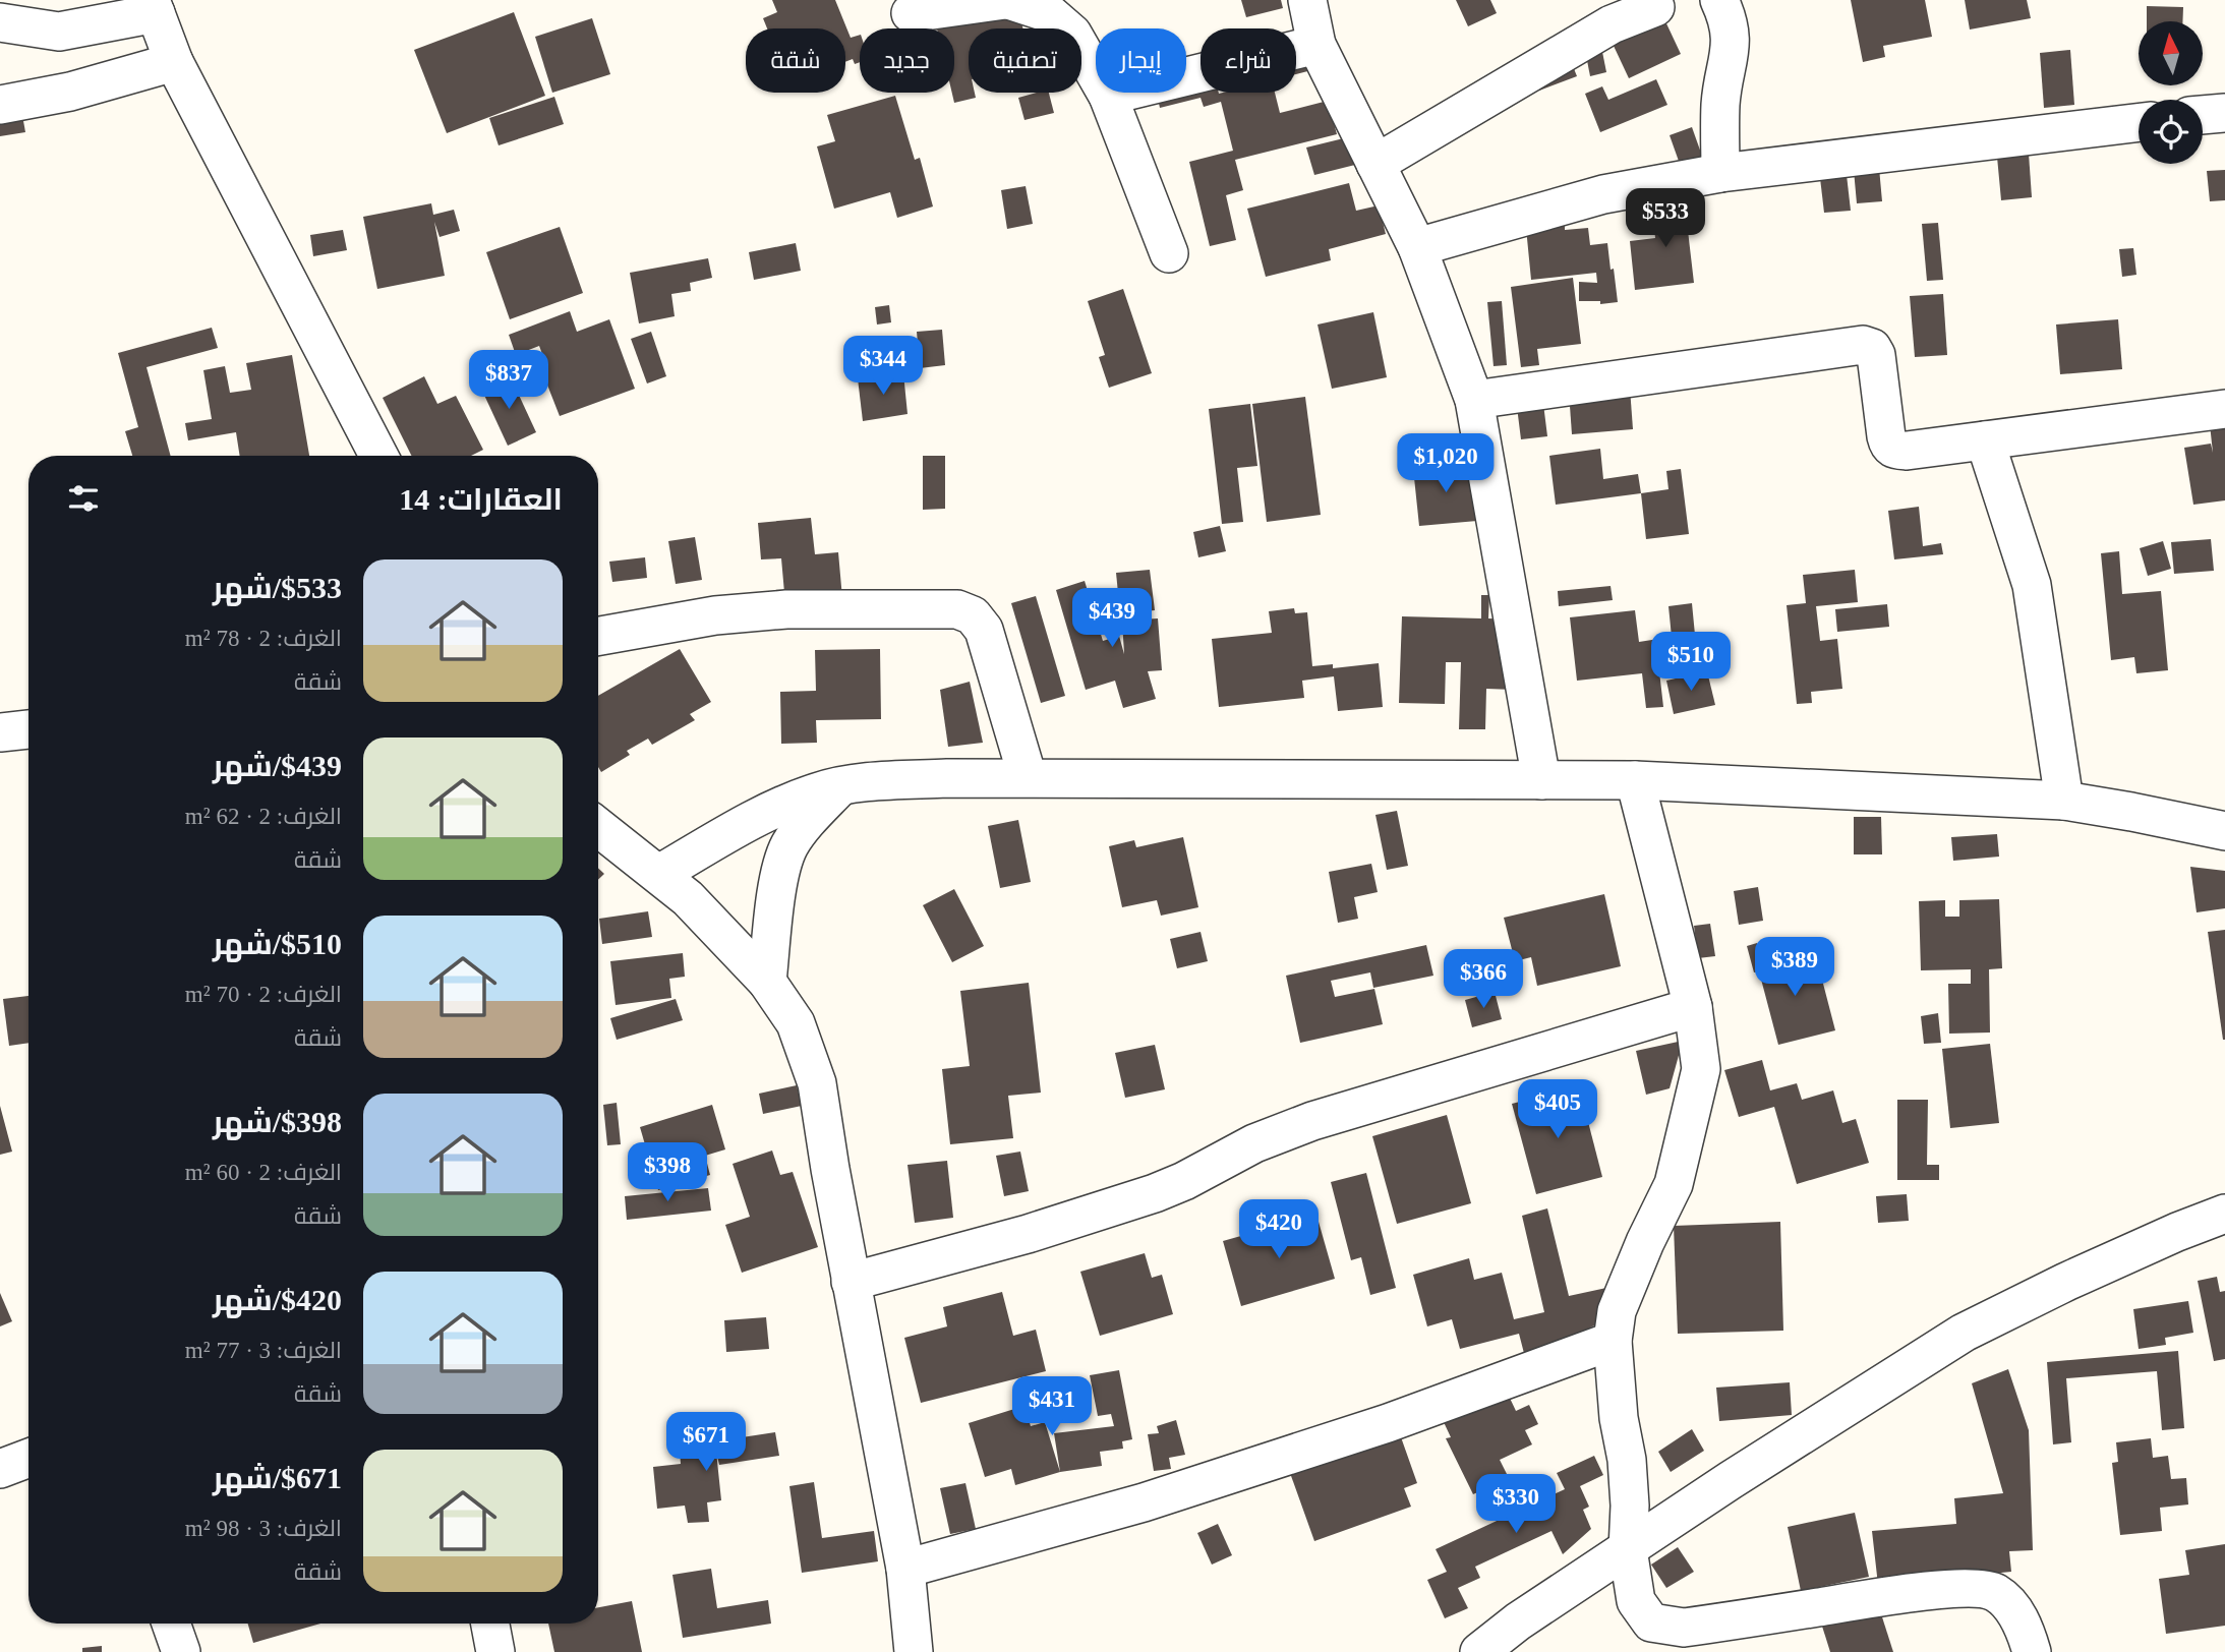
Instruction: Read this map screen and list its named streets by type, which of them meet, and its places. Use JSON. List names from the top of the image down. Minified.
{"north":"top","page":{"chip":["شراء","إيجار","تصفية","جديد","شقة"],"price":["$533","$344","$837","$1,020","$439","$510","$389","$366","$405","$398","$420","$431","$671","$330"],"heading":"العقارات: 14","list":[{"name":"$533/شهر","note":"الغرف: 2 · 78 m² · شقة"},{"name":"$439/شهر","note":"الغرف: 2 · 62 m² · شقة"},{"name":"$510/شهر","note":"الغرف: 2 · 70 m² · شقة"},{"name":"$398/شهر","note":"الغرف: 2 · 60 m² · شقة"},{"name":"$420/شهر","note":"الغرف: 3 · 77 m² · شقة"},{"name":"$671/شهر","note":"الغرف: 3 · 98 m² · شقة"}]}}
